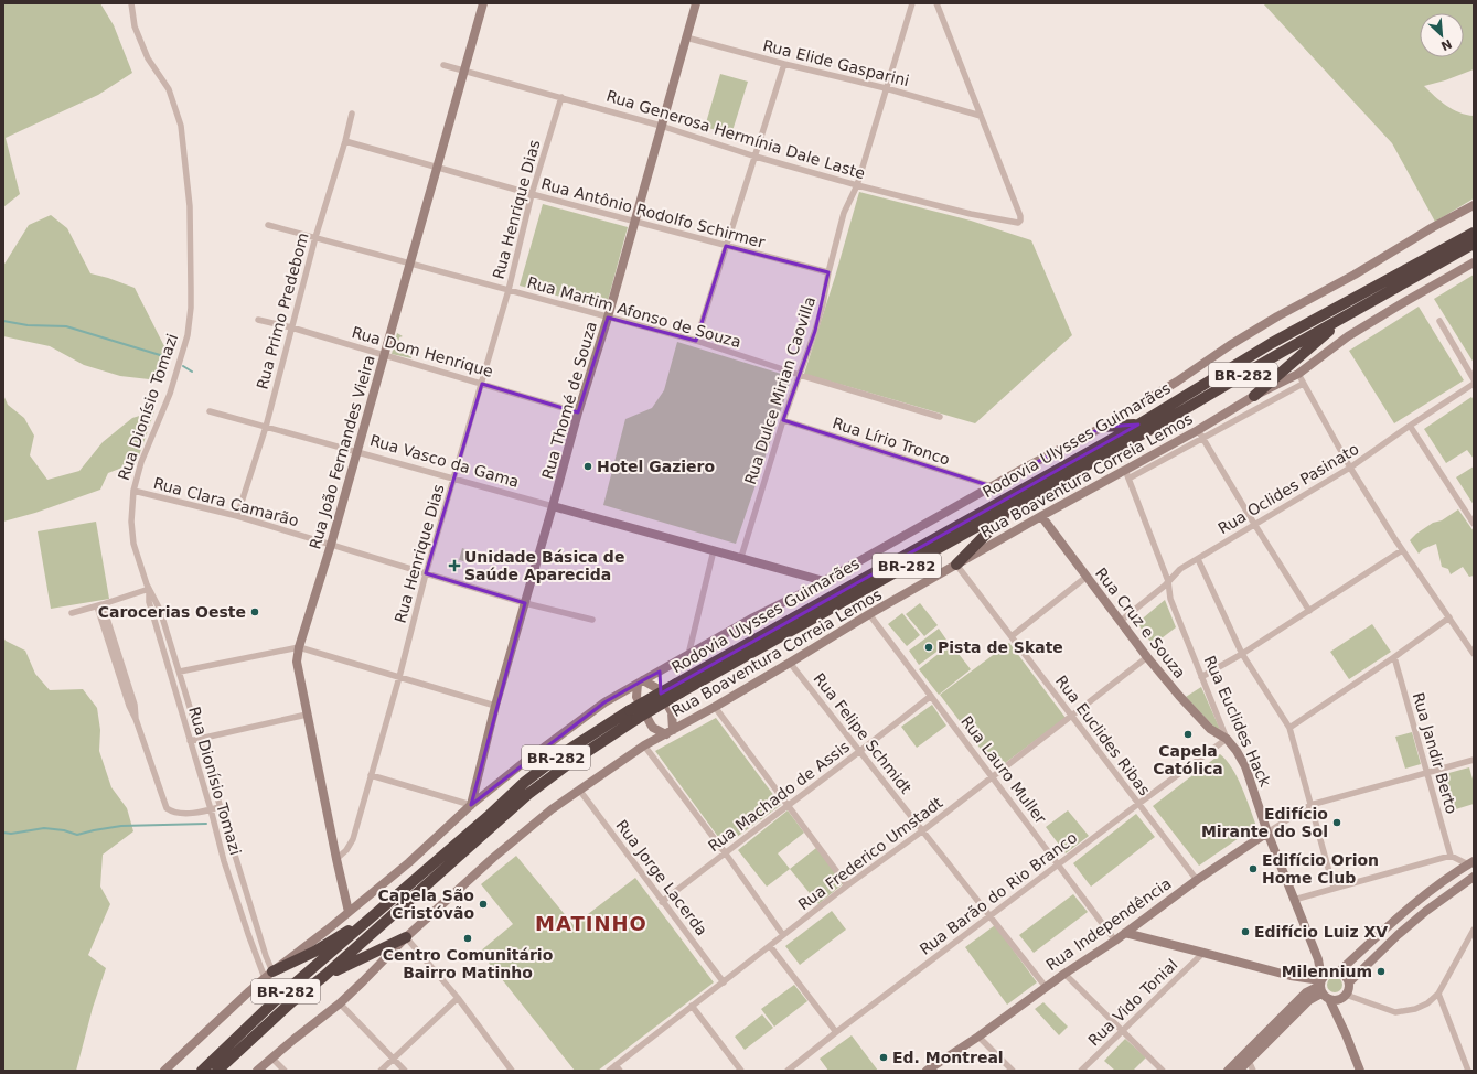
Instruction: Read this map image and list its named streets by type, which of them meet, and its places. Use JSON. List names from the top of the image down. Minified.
{"streets":{"highway":["BR-282","Rodovia Ulysses Guimarães"],"street":["Rua Elide Gasparini","Rua Generosa Hermínia Dale Laste","Rua Henrique Dias","Rua Antônio Rodolfo Schirmer","Rua Primo Predebom","Rua Martim Afonso de Souza","Rua Dom Henrique","Rua Dulce Mirian Caovilla","Rua Thomé de Souza","Rua Dionísio Tomazi","Rua Lírio Tronco","Rua João Fernandes Vieira","Rua Vasco da Gama","Rua Boaventura Correia Lemos","Rua Oclides Pasinato","Rua Clara Camarão","Rua Cruz e Souza","Rua Euclides Hack","Rua Felipe Schmidt","Rua Euclides Ribas","Rua Jandir Berto","Rua Lauro Muller","Rua Machado de Assis","Rua Frederico Umstadt","Rua Jorge Lacerda","Rua Barão do Rio Branco","Rua Independência","Rua Vido Tonial"]},"crossings":[["Rua Elide Gasparini","Rua Generosa Hermínia Dale Laste"],["Rua Elide Gasparini","Rua Dulce Mirian Caovilla"],["Rua Elide Gasparini","Rua Thomé de Souza"],["Rua Generosa Hermínia Dale Laste","Rua Henrique Dias"],["Rua Generosa Hermínia Dale Laste","Rua Dulce Mirian Caovilla"],["Rua Generosa Hermínia Dale Laste","Rua Thomé de Souza"],["Rua Generosa Hermínia Dale Laste","Rua João Fernandes Vieira"],["Rua Henrique Dias","Rua Antônio Rodolfo Schirmer"],["Rua Henrique Dias","Rua Martim Afonso de Souza"],["Rua Henrique Dias","Rua Dom Henrique"],["Rua Henrique Dias","Rua João Fernandes Vieira"],["Rua Henrique Dias","Rua Vasco da Gama"],["Rua Henrique Dias","Rua Clara Camarão"],["Rua Antônio Rodolfo Schirmer","Rua Primo Predebom"],["Rua Antônio Rodolfo Schirmer","Rua Dulce Mirian Caovilla"],["Rua Antônio Rodolfo Schirmer","Rua Thomé de Souza"],["Rua Antônio Rodolfo Schirmer","Rua João Fernandes Vieira"],["Rua Primo Predebom","Rua Martim Afonso de Souza"],["Rua Primo Predebom","Rua Dom Henrique"],["Rua Primo Predebom","Rua Vasco da Gama"],["Rua Primo Predebom","Rua Clara Camarão"],["Rua Martim Afonso de Souza","Rua Dulce Mirian Caovilla"],["Rua Martim Afonso de Souza","Rua Thomé de Souza"],["Rua Martim Afonso de Souza","Rua João Fernandes Vieira"],["Rua Dom Henrique","Rua Thomé de Souza"],["Rua Dom Henrique","Rua João Fernandes Vieira"],["Rua Dulce Mirian Caovilla","Rua Lírio Tronco"],["Rua Dulce Mirian Caovilla","Rua Vasco da Gama"],["Rua Thomé de Souza","Rua Vasco da Gama"],["Rua Thomé de Souza","Rua Clara Camarão"],["Rua Dionísio Tomazi","Rua Clara Camarão"],["Rua João Fernandes Vieira","Rua Vasco da Gama"],["Rua João Fernandes Vieira","Rua Clara Camarão"],["Rua Boaventura Correia Lemos","Rua Cruz e Souza"],["Rua Boaventura Correia Lemos","Rua Euclides Hack"],["Rua Boaventura Correia Lemos","Rua Felipe Schmidt"],["Rua Boaventura Correia Lemos","Rua Euclides Ribas"],["Rua Boaventura Correia Lemos","Rua Lauro Muller"],["Rua Boaventura Correia Lemos","Rua Jorge Lacerda"],["Rua Oclides Pasinato","Rua Cruz e Souza"],["Rua Oclides Pasinato","Rua Euclides Hack"],["Rua Cruz e Souza","Rua Euclides Hack"],["Rua Cruz e Souza","Rua Frederico Umstadt"],["Rua Cruz e Souza","Rua Barão do Rio Branco"],["Rua Euclides Hack","Rua Barão do Rio Branco"],["Rua Euclides Hack","Rua Independência"],["Rua Felipe Schmidt","Rua Machado de Assis"],["Rua Felipe Schmidt","Rua Frederico Umstadt"],["Rua Felipe Schmidt","Rua Barão do Rio Branco"],["Rua Felipe Schmidt","Rua Independência"],["Rua Euclides Ribas","Rua Frederico Umstadt"],["Rua Euclides Ribas","Rua Barão do Rio Branco"],["Rua Euclides Ribas","Rua Independência"],["Rua Jandir Berto","Rua Independência"],["Rua Lauro Muller","Rua Machado de Assis"],["Rua Lauro Muller","Rua Frederico Umstadt"],["Rua Lauro Muller","Rua Barão do Rio Branco"],["Rua Lauro Muller","Rua Independência"],["Rua Machado de Assis","Rua Jorge Lacerda"],["Rua Frederico Umstadt","Rua Jorge Lacerda"]],"districts":["MATINHO"],"places":{"other":["Hotel Gaziero","Carocerias Oeste","Pista de Skate","Capela Católica","Edifício Mirante do Sol","Edifício Orion Home Club","Capela São Cristóvão","Edifício Luiz XV","Centro Comunitário Bairro Matinho","Milennium","Ed. Montreal"],"health":["Unidade Básica de Saúde Aparecida"]},"north":"bottom right"}
